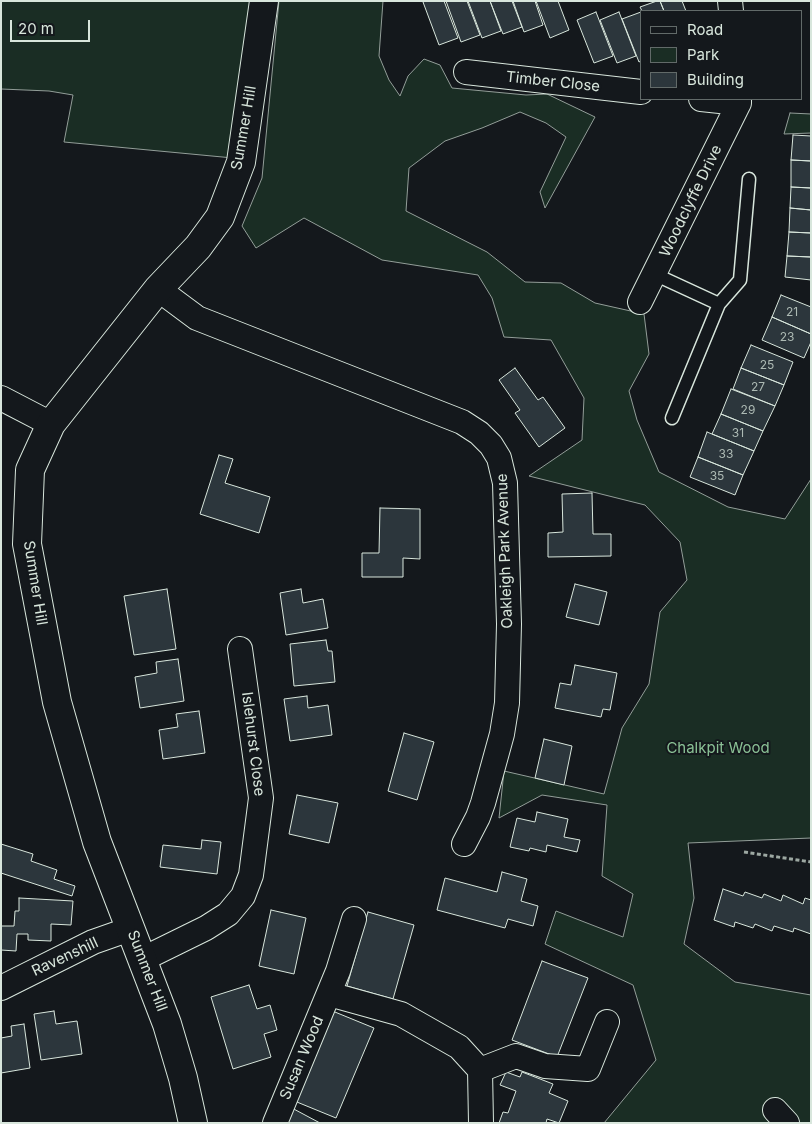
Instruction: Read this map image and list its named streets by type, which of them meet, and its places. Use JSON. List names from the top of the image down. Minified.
{"streets":{"main road":["Summer Hill"],"street":["Timber Close","Woodclyffe Drive","Oakleigh Park Avenue","Islehurst Close","Ravenshill","Susan Wood"]},"crossings":[["Summer Hill","Oakleigh Park Avenue"],["Summer Hill","Islehurst Close"],["Summer Hill","Ravenshill"]],"parks":["Chalkpit Wood"],"house_numbers":["21","23","25","27","29","31","33","35"],"legend":["Road","Park","Building"],"scale_bar":"20 m"}
